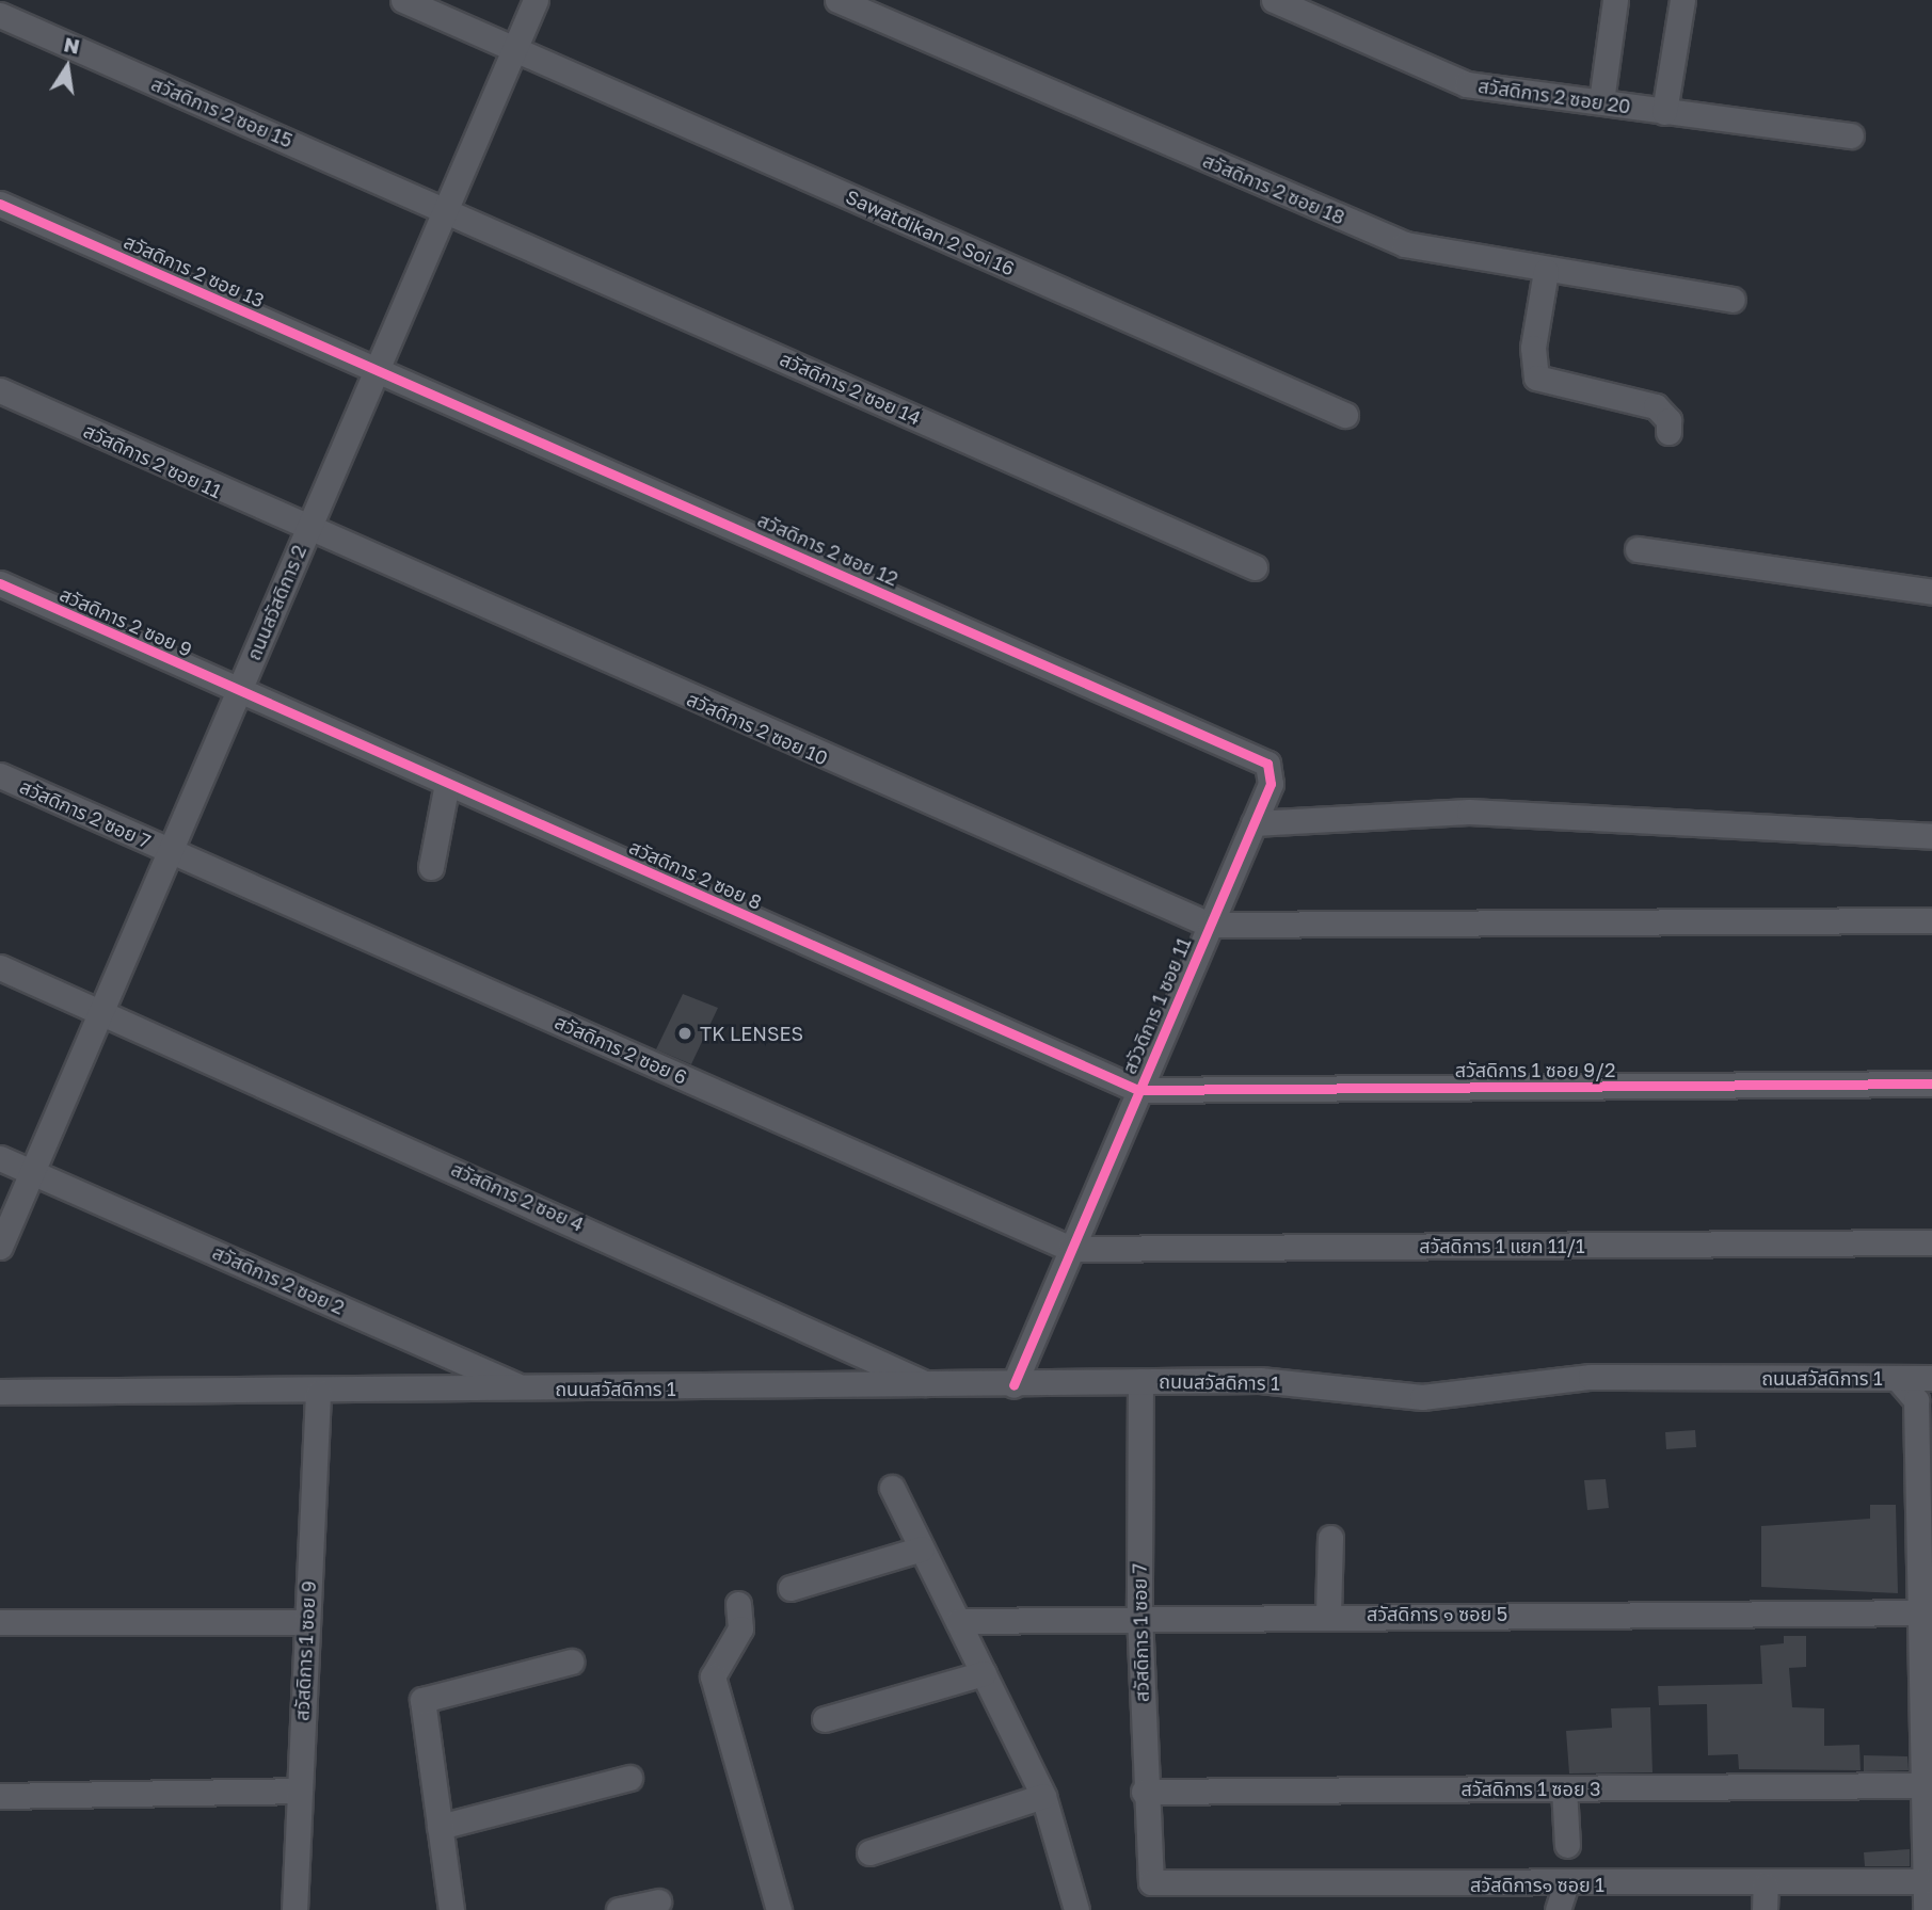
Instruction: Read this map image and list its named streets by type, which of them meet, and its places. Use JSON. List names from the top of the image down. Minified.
{"streets":{"street":["สวัสดิการ 2 ซอย 20","สวัสดิการ 2 ซอย 15","สวัสดิการ 2 ซอย 18","Sawatdikan 2 Soi 16","สวัสดิการ 2 ซอย 13","สวัสดิการ 2 ซอย 14","สวัสดิการ 2 ซอย 11","สวัสดิการ 2 ซอย 12","ถนนสวัสดิการ 2","สวัสดิการ 2 ซอย 9","สวัสดิการ 2 ซอย 10","สวัสดิการ 2 ซอย 7","สวัสดิการ 2 ซอย 8","สวัวดิการ 1 ซอย 11","สวัสดิการ 2 ซอย 6","สวัสดิการ 1 ซอย 9/2","สวัสดิการ 2 ซอย 4","สวัสดิการ 1 แยก 11/1","สวัสดิการ 2 ซอย 2","ถนนสวัสดิการ 1","สวัสดิการ ๑ ซอย 5","สวัสดิการ 1 ซอย 7","สวัสดิการ 1 ซอย 9","สวัสดิการ 1 ซอย 3","สวัสดิการ๑ ซอย 1"]},"crossings":[["สวัสดิการ 2 ซอย 15","สวัสดิการ 2 ซอย 14"],["สวัสดิการ 2 ซอย 15","ถนนสวัสดิการ 2"],["Sawatdikan 2 Soi 16","ถนนสวัสดิการ 2"],["สวัสดิการ 2 ซอย 13","สวัสดิการ 2 ซอย 12"],["สวัสดิการ 2 ซอย 13","ถนนสวัสดิการ 2"],["สวัสดิการ 2 ซอย 14","ถนนสวัสดิการ 2"],["สวัสดิการ 2 ซอย 11","ถนนสวัสดิการ 2"],["สวัสดิการ 2 ซอย 11","สวัสดิการ 2 ซอย 10"],["สวัสดิการ 2 ซอย 12","ถนนสวัสดิการ 2"],["สวัสดิการ 2 ซอย 12","สวัวดิการ 1 ซอย 11"],["ถนนสวัสดิการ 2","สวัสดิการ 2 ซอย 9"],["ถนนสวัสดิการ 2","สวัสดิการ 2 ซอย 10"],["ถนนสวัสดิการ 2","สวัสดิการ 2 ซอย 7"],["ถนนสวัสดิการ 2","สวัสดิการ 2 ซอย 8"],["ถนนสวัสดิการ 2","สวัสดิการ 2 ซอย 6"],["ถนนสวัสดิการ 2","สวัสดิการ 2 ซอย 4"],["ถนนสวัสดิการ 2","สวัสดิการ 2 ซอย 2"],["สวัสดิการ 2 ซอย 9","สวัสดิการ 2 ซอย 8"],["สวัสดิการ 2 ซอย 10","สวัวดิการ 1 ซอย 11"],["สวัสดิการ 2 ซอย 7","สวัสดิการ 2 ซอย 6"],["สวัสดิการ 2 ซอย 8","สวัวดิการ 1 ซอย 11"],["สวัสดิการ 2 ซอย 8","สวัสดิการ 1 ซอย 9/2"],["สวัวดิการ 1 ซอย 11","สวัสดิการ 2 ซอย 6"],["สวัวดิการ 1 ซอย 11","สวัสดิการ 1 ซอย 9/2"],["สวัวดิการ 1 ซอย 11","สวัสดิการ 1 แยก 11/1"],["สวัวดิการ 1 ซอย 11","ถนนสวัสดิการ 1"],["สวัสดิการ 2 ซอย 6","สวัสดิการ 1 แยก 11/1"],["สวัสดิการ 2 ซอย 4","ถนนสวัสดิการ 1"],["สวัสดิการ 2 ซอย 2","ถนนสวัสดิการ 1"],["ถนนสวัสดิการ 1","สวัสดิการ ๑ ซอย 5"],["ถนนสวัสดิการ 1","สวัสดิการ 1 ซอย 7"],["ถนนสวัสดิการ 1","สวัสดิการ 1 ซอย 9"],["ถนนสวัสดิการ 1","สวัสดิการ 1 ซอย 3"],["ถนนสวัสดิการ 1","สวัสดิการ๑ ซอย 1"],["สวัสดิการ ๑ ซอย 5","สวัสดิการ 1 ซอย 7"],["สวัสดิการ 1 ซอย 7","สวัสดิการ 1 ซอย 3"],["สวัสดิการ 1 ซอย 7","สวัสดิการ๑ ซอย 1"]],"places":["TK LENSES"],"north":"top"}
